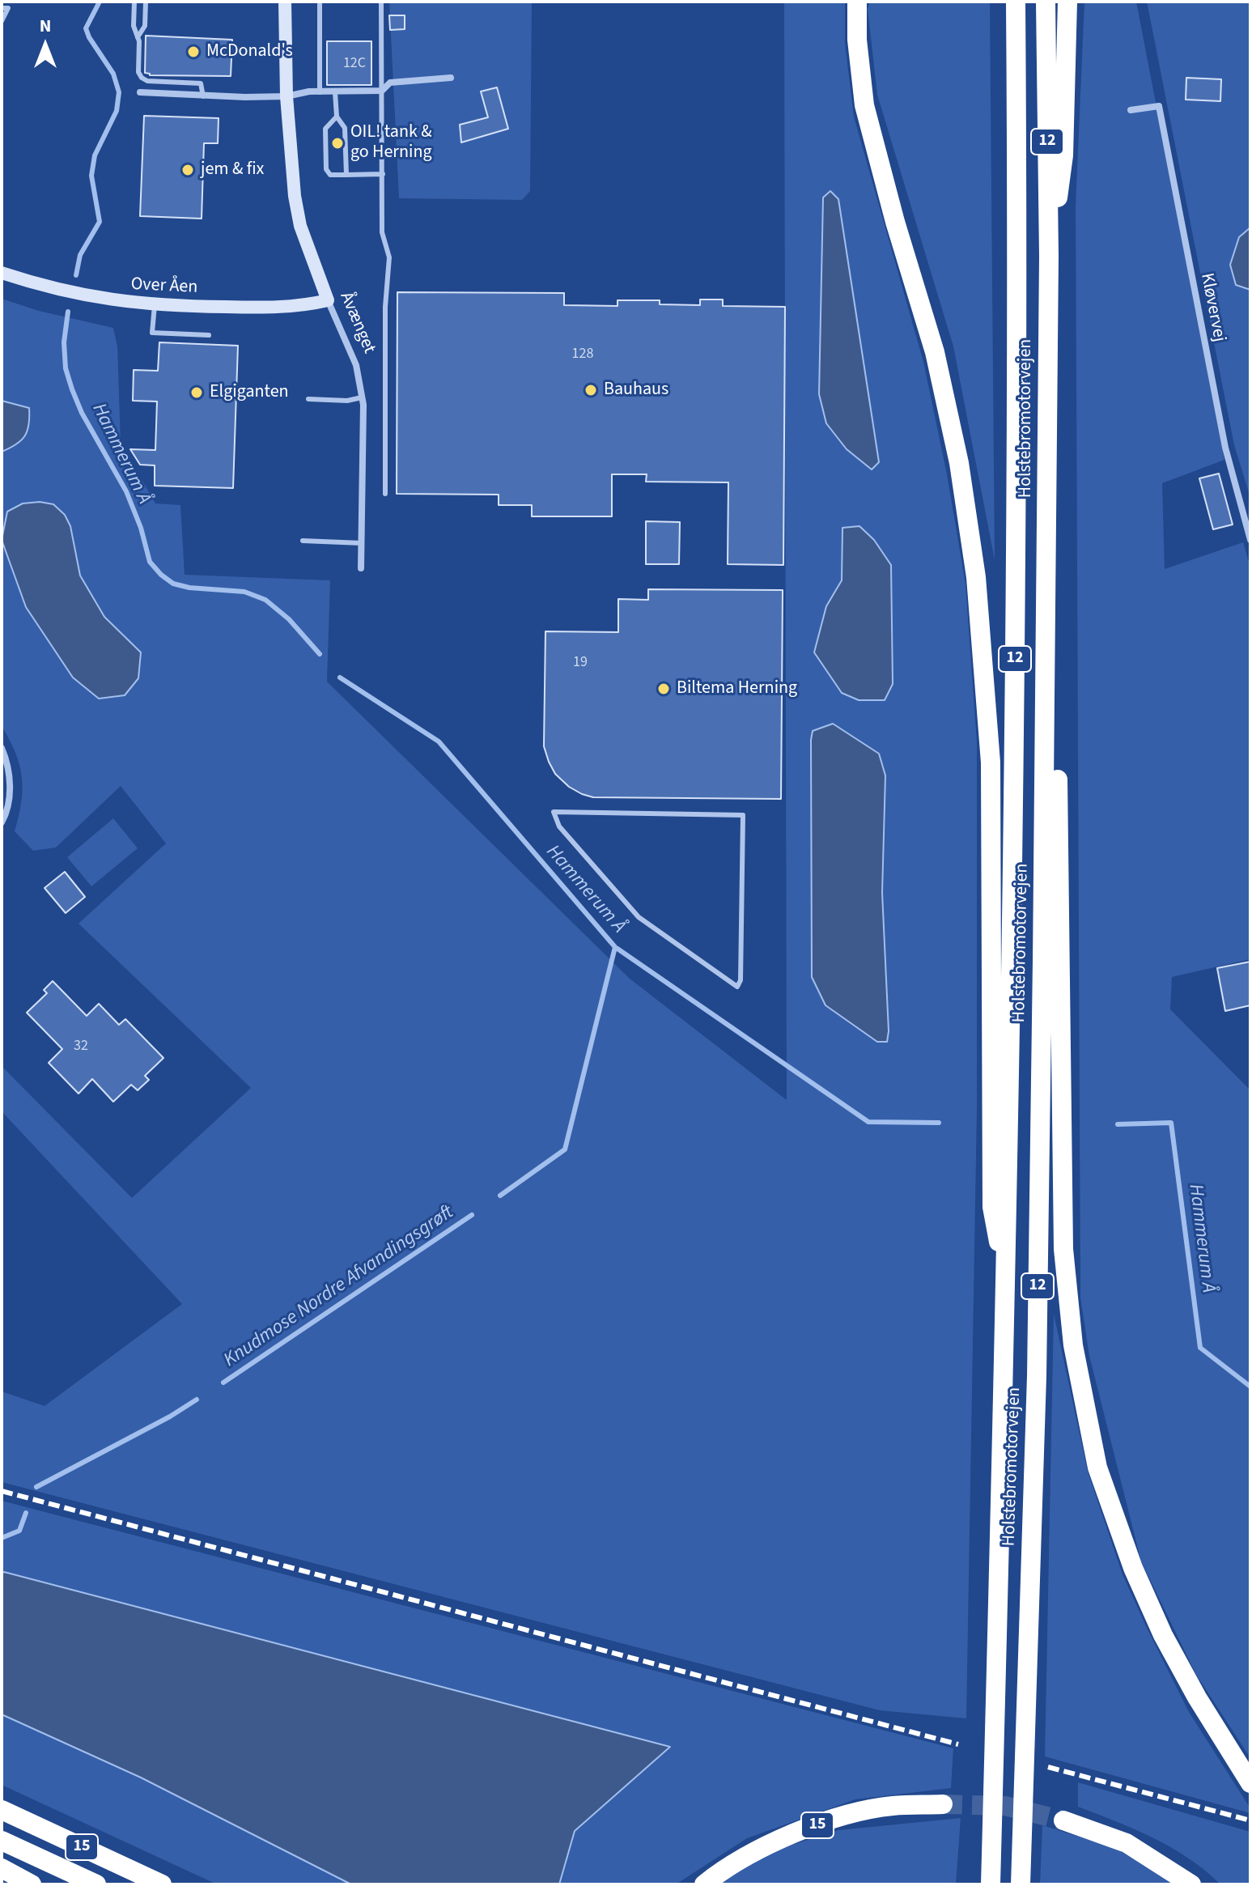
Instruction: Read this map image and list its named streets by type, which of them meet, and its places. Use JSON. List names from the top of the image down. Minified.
{"streets":{"highway":["12","Holstebromotorvejen","15"],"street":["Over Åen","Kløvervej","Åvænget"]},"crossings":[["Over Åen","Åvænget"]],"water":["Hammerum Å","Knudmose Nordre Afvandingsgrøft"],"places":["McDonald's","OIL! tank & go Herning","jem & fix","Bauhaus","Elgiganten","Biltema Herning"],"house_numbers":["12C","128","19","32"],"north":"top"}
